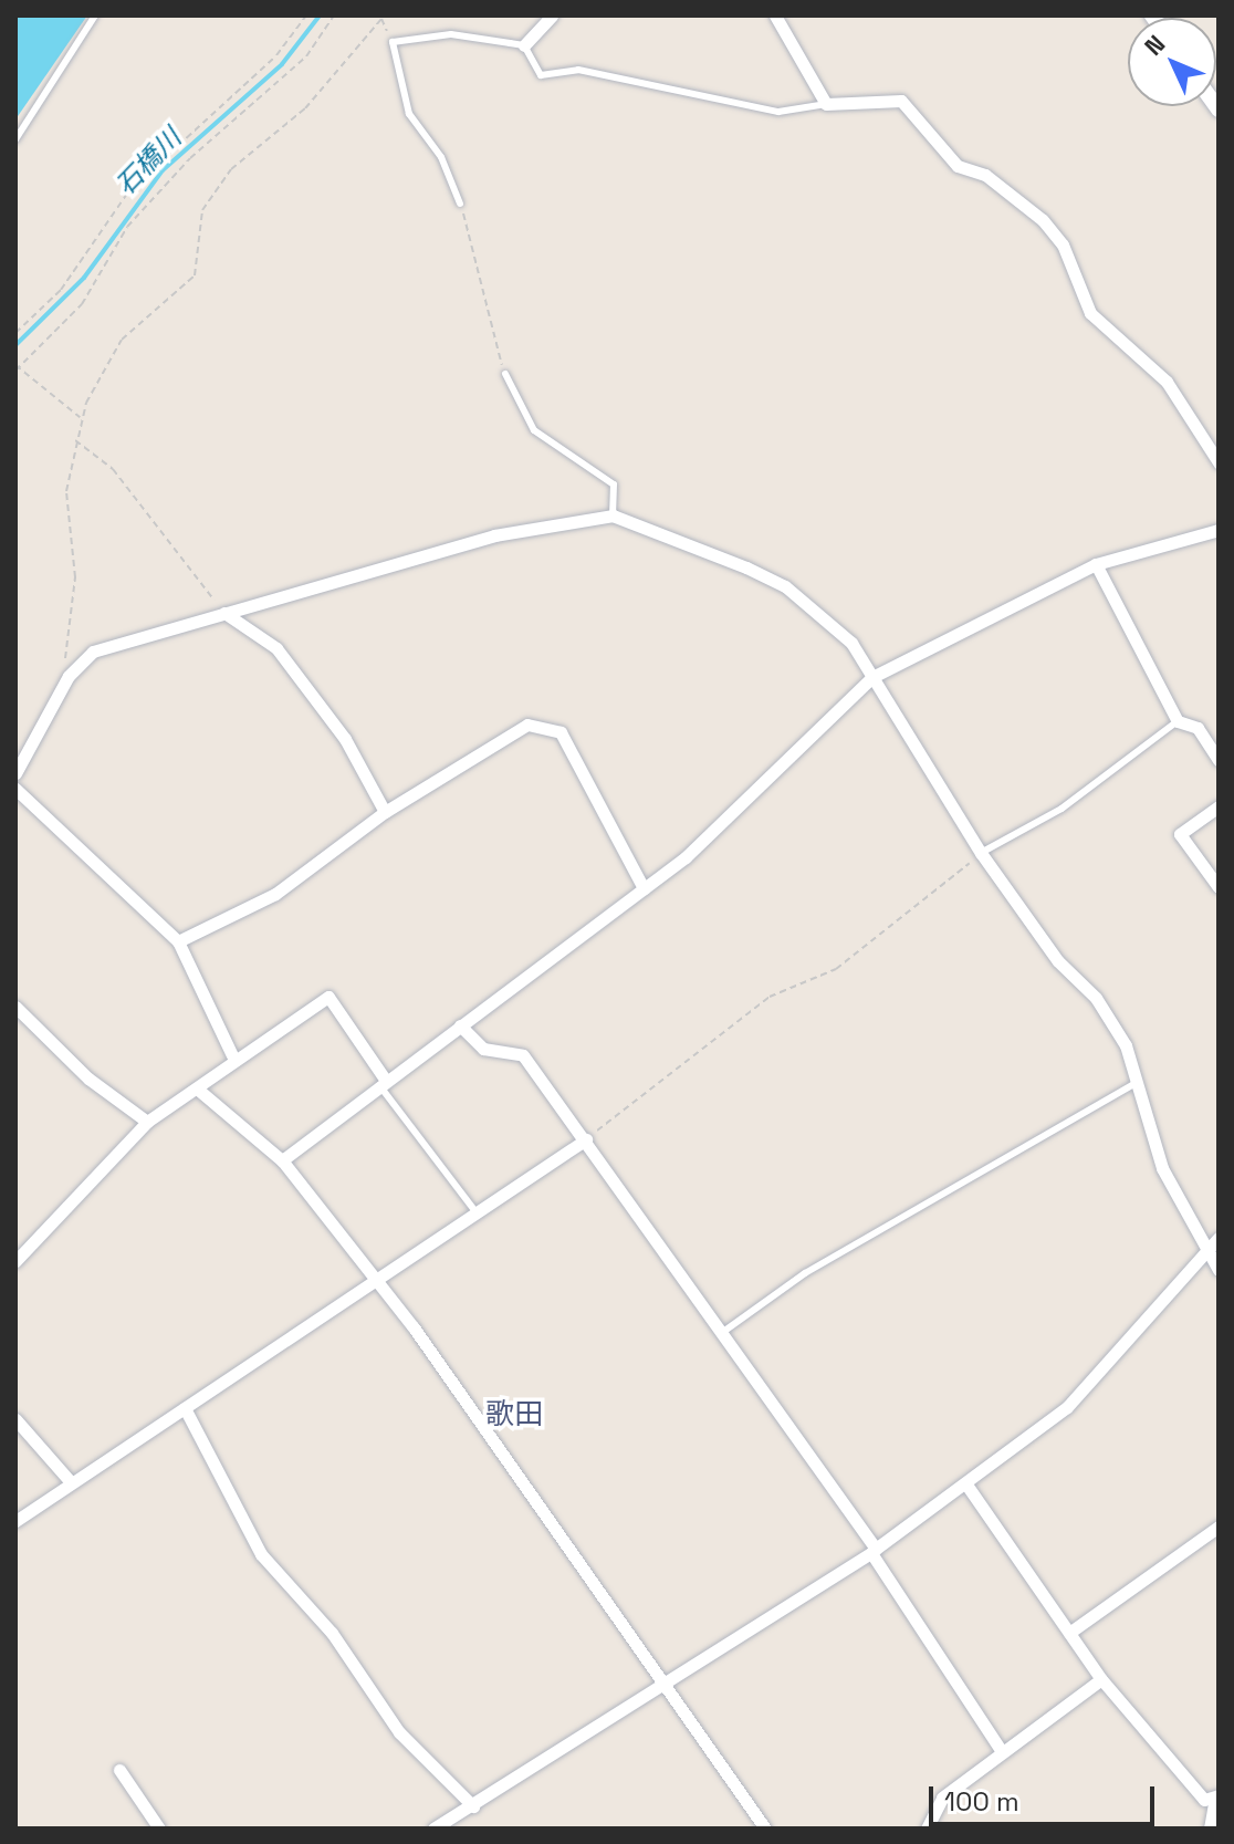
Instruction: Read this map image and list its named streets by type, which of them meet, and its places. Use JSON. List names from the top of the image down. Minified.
{"districts":["歌田"],"water":["石橋川"],"scale_bar":"100 m","north":"top left"}
